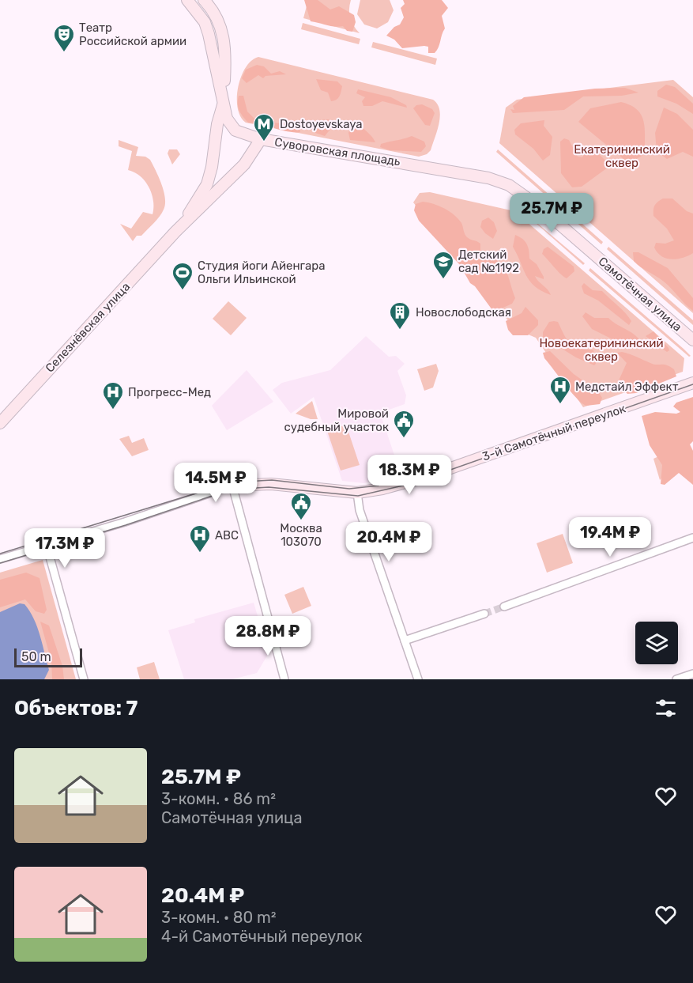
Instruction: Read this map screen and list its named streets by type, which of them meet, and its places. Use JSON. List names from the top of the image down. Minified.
{"streets":{"main road":["Суворовская площадь","Самотёчная улица","Селезнёвская улица","3-й Самотёчный переулок"]},"crossings":[["Суворовская площадь","Самотёчная улица"],["Суворовская площадь","Селезнёвская улица"]],"parks":["Екатерининский сквер","Новоекатерининский сквер"],"places":{"theatre":["Театр Российской армии"],"metro station":["Dostoyevskaya"],"school or university":["Детский сад №1192"],"sports":["Студия йоги Айенгара Ольги Ильинской"],"building":["Новослободская"],"hospital":["Медстайл Эффект","Прогресс-Мед","ABC"],"public building":["Мировой судебный участок","Москва 103070"]},"scale_bar":"50 m","page":{"price":["25.7M ₽","18.3M ₽","14.5M ₽","19.4M ₽","20.4M ₽","17.3M ₽","28.8M ₽"],"scale":"50 m","heading":"Объектов: 7","list":[{"name":"25.7M ₽","note":"3-комн. · 86 m² · Самотёчная улица"},{"name":"20.4M ₽","note":"3-комн. · 80 m² · 4-й Самотёчный переулок"}]}}
